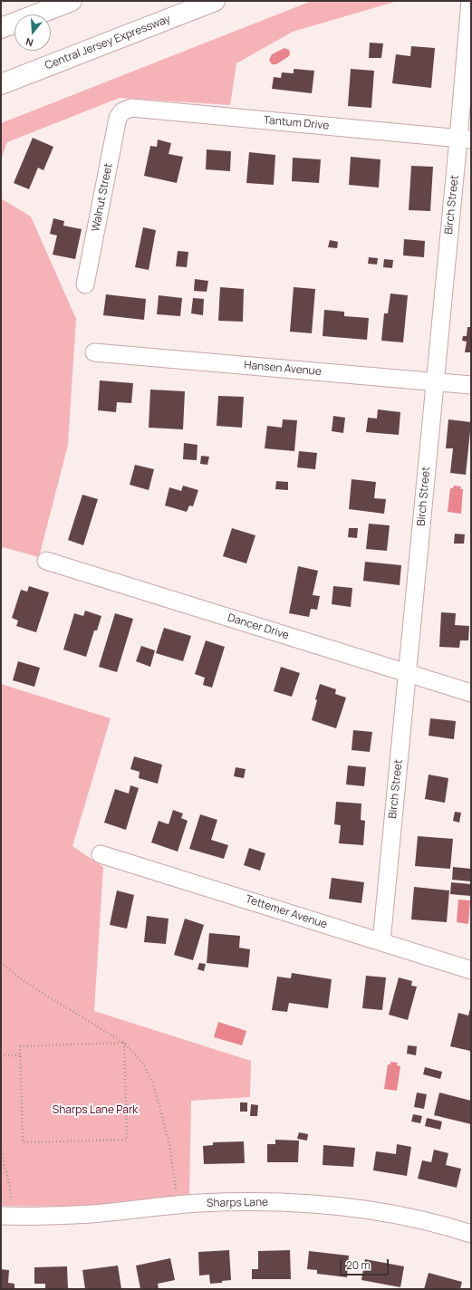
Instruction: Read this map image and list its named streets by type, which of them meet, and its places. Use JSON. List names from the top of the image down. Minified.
{"streets":{"highway":["Central Jersey Expressway"],"street":["Tantum Drive","Walnut Street","Birch Street","Hansen Avenue","Dancer Drive","Tettemer Avenue","Sharps Lane"]},"crossings":[["Tantum Drive","Walnut Street"],["Tantum Drive","Birch Street"],["Birch Street","Hansen Avenue"],["Birch Street","Dancer Drive"],["Birch Street","Tettemer Avenue"]],"parks":["Sharps Lane Park"],"scale_bar":"20 m","north":"bottom"}
